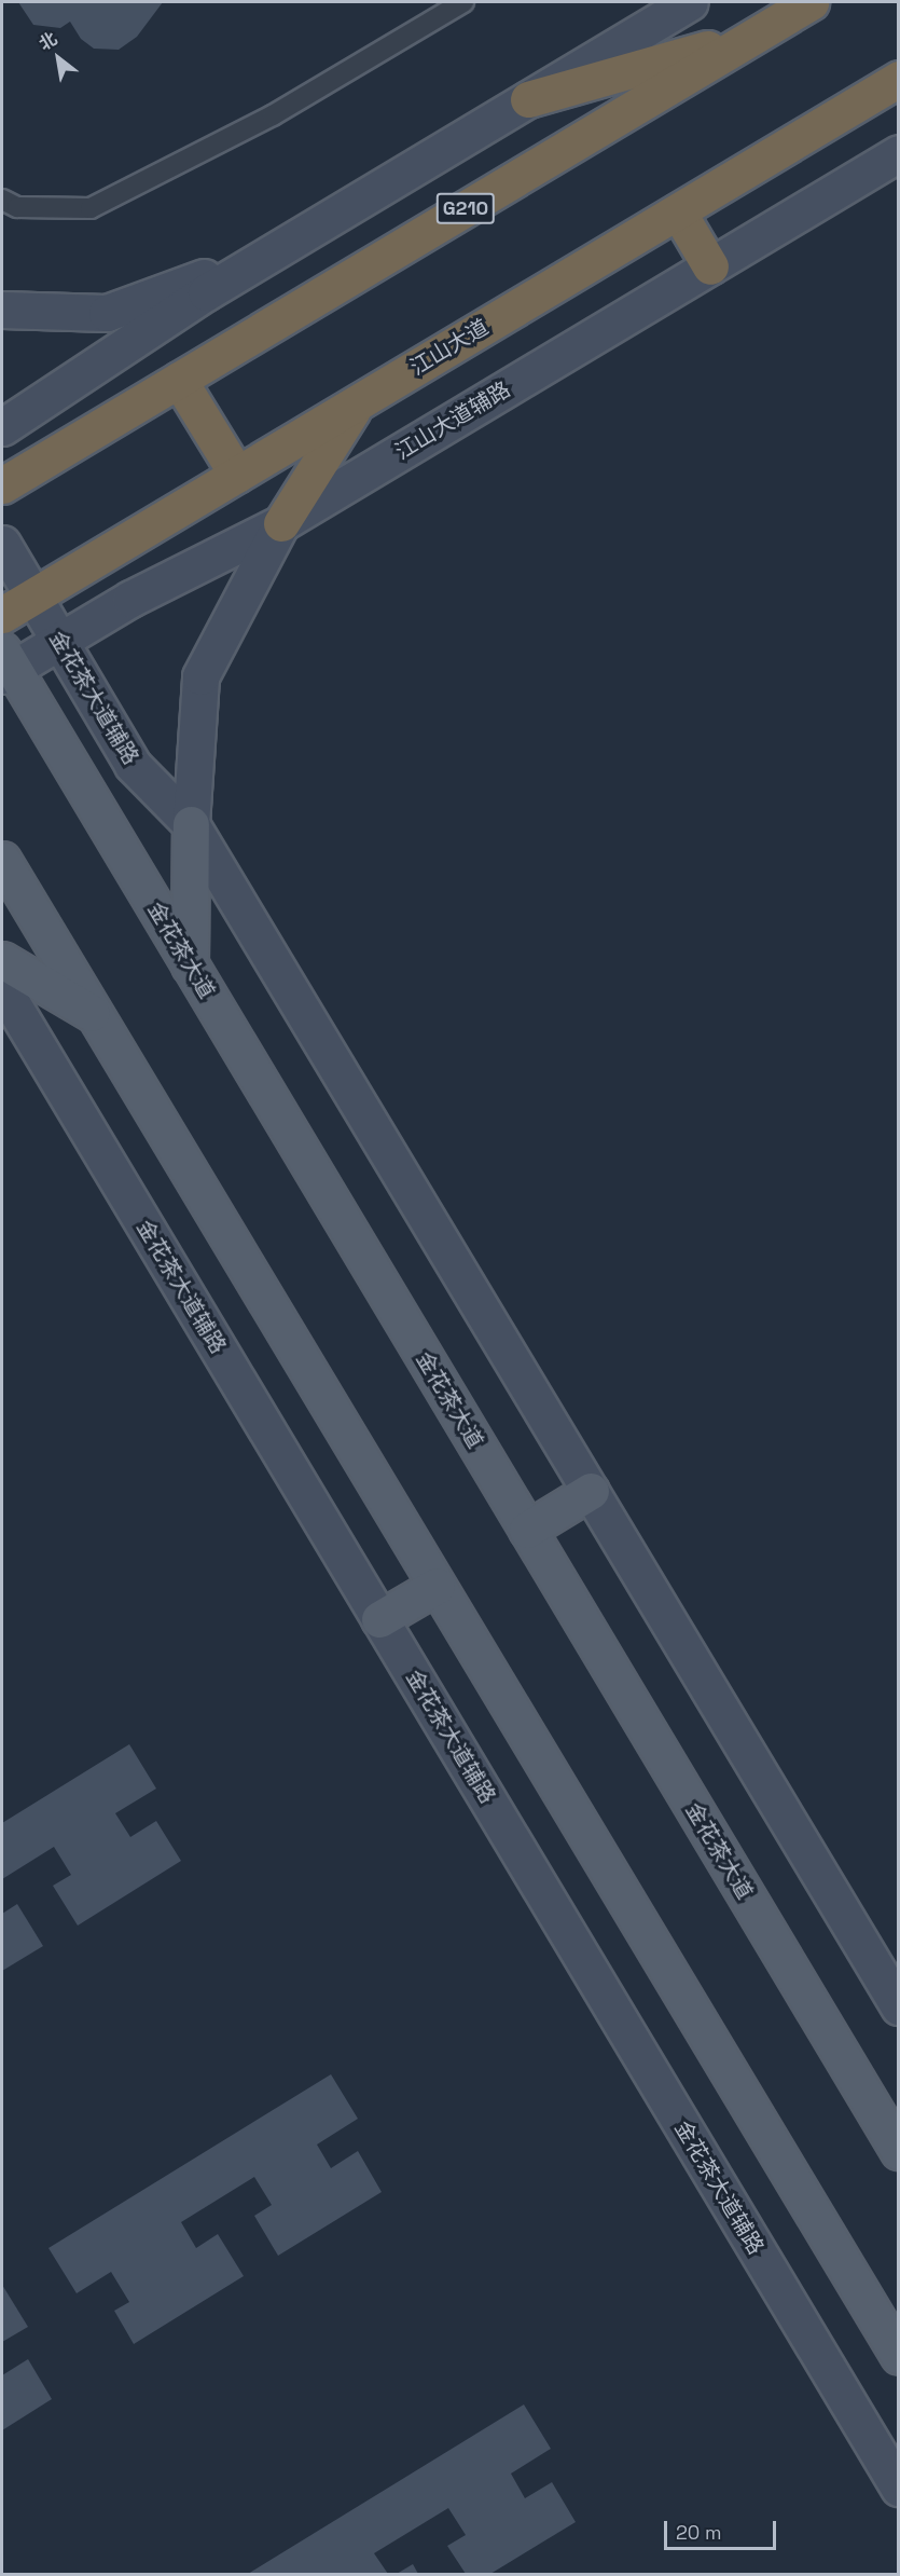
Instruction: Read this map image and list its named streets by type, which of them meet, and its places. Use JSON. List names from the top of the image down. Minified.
{"streets":{"highway":["G210","江山大道"],"main road":["金花茶大道"],"street":["江山大道辅路","金花茶大道辅路"]},"crossings":[["江山大道","金花茶大道辅路"],["江山大道辅路","金花茶大道辅路"],["江山大道辅路","金花茶大道"]],"scale_bar":"20 m","north":"top left"}
